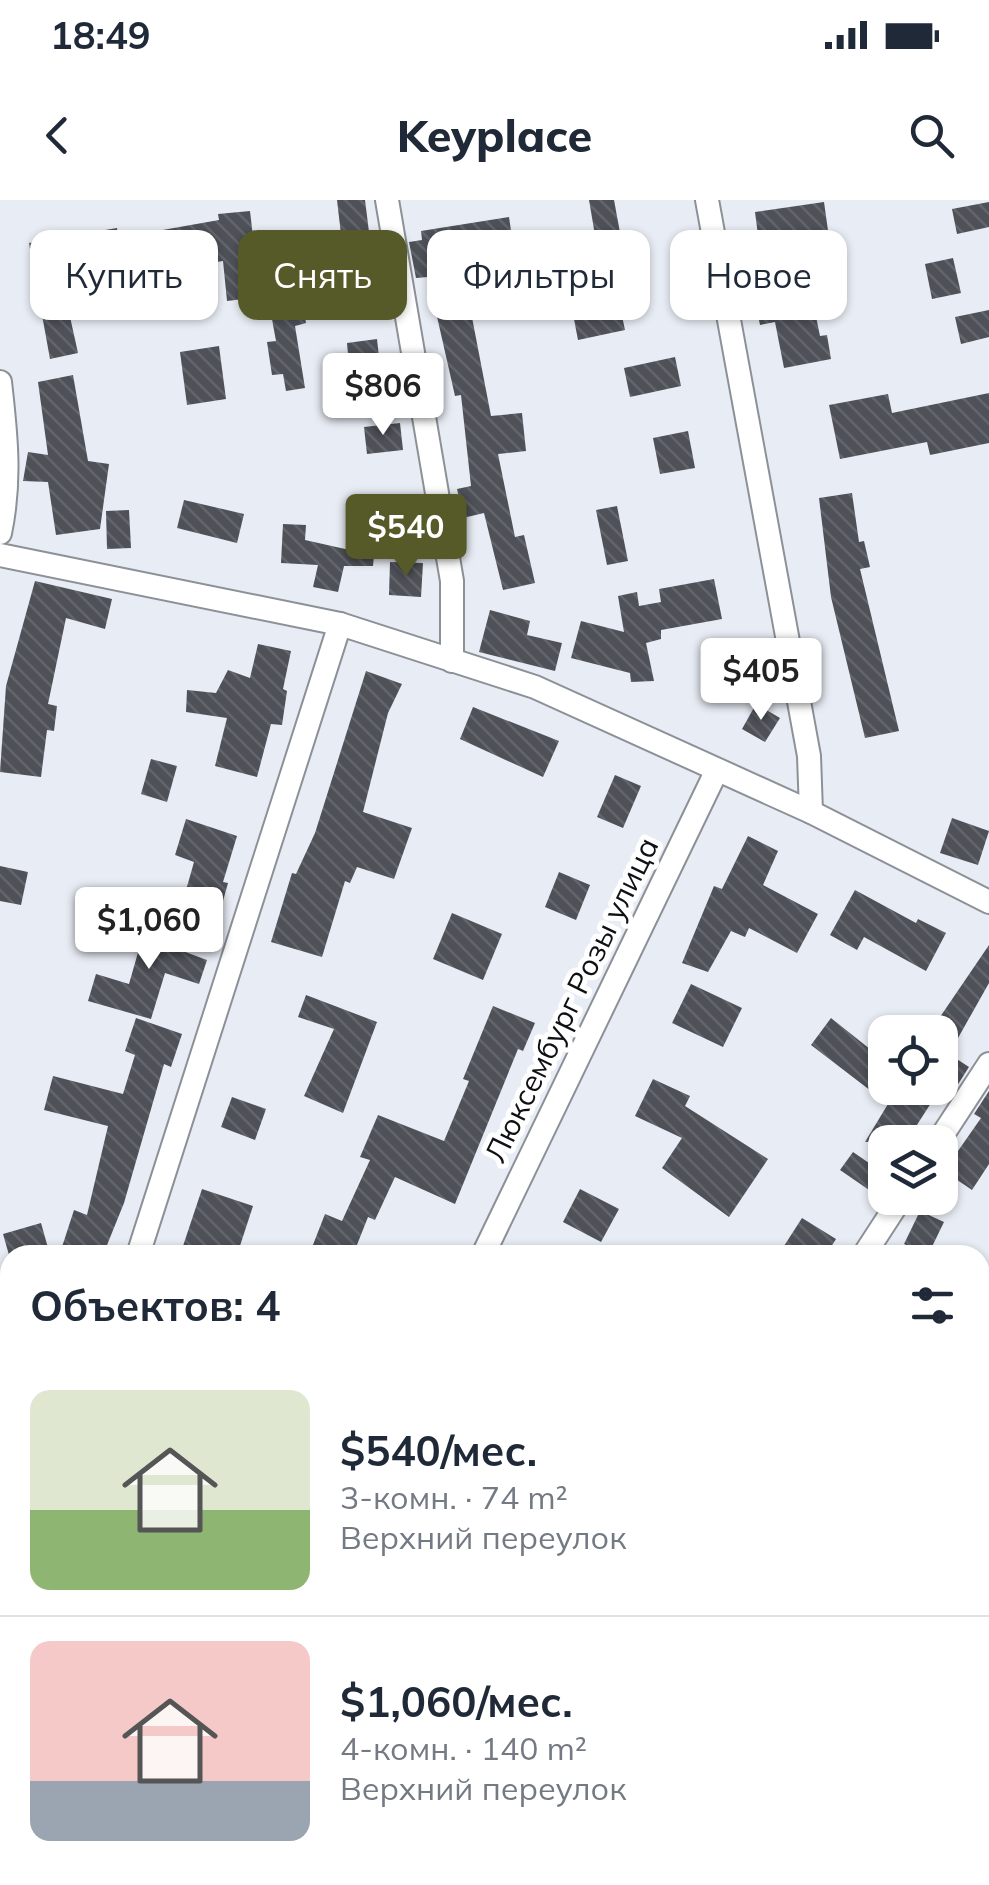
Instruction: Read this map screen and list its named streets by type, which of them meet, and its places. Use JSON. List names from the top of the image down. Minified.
{"streets":{"street":["Люксембург Розы улица"]},"page":{"status":"18:49","header":"Keyplace","chip":["Купить","Снять","Фильтры","Новое"],"price":["$806","$540","$405","$1,060"],"heading":"Объектов: 4","list":[{"name":"$540/мес.","note":"3-комн. · 74 m² · Верхний переулок"},{"name":"$1,060/мес.","note":"4-комн. · 140 m² · Верхний переулок"}]}}
